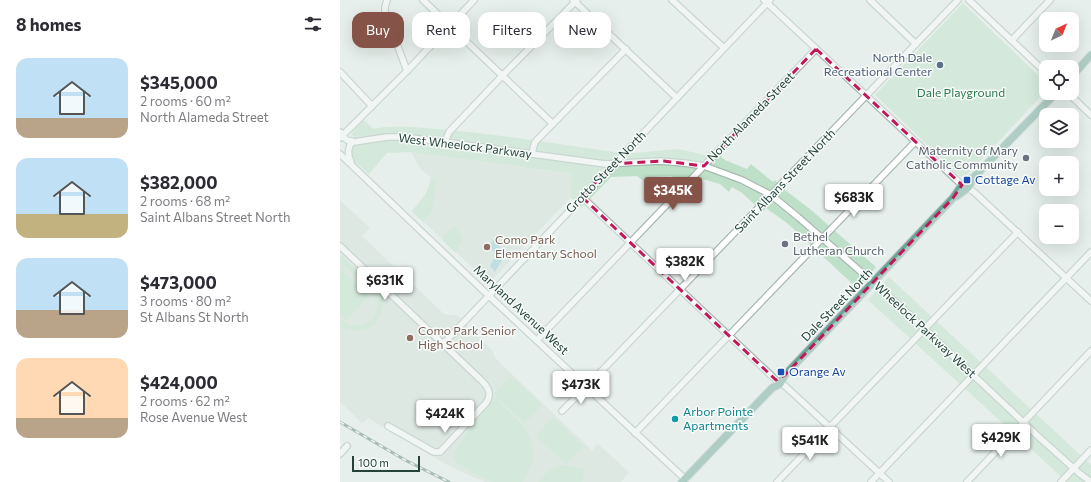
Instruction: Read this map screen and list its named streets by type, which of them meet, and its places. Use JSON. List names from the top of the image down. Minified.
{"streets":{"main road":["Dale Street North"],"street":["North Alameda Street","West Wheelock Parkway","Grotto Street North","Saint Albans Street North","Maryland Avenue West","Wheelock Parkway West"]},"crossings":[["North Alameda Street","Maryland Avenue West"],["North Alameda Street","Wheelock Parkway West"],["West Wheelock Parkway","Wheelock Parkway West"],["Grotto Street North","Maryland Avenue West"],["Grotto Street North","Wheelock Parkway West"],["Saint Albans Street North","Maryland Avenue West"],["Saint Albans Street North","Wheelock Parkway West"],["Dale Street North","Maryland Avenue West"],["Dale Street North","Wheelock Parkway West"]],"parks":["Dale Playground"],"places":{"other":["North Dale Recreational Center","Maternity of Mary Catholic Community","Bethel Lutheran Church","Como Park Elementary School","Como Park Senior High School","Arbor Pointe Apartments"],"transit":["Cottage Av","Orange Av"]},"scale_bar":"100 m","north":"top right","page":{"heading":"8 homes","map_buttons":["+","−"],"chip":["Buy","Rent","Filters","New"],"list":[{"name":"$345,000","note":"2 rooms · 60 m² · North Alameda Street"},{"name":"$382,000","note":"2 rooms · 68 m² · Saint Albans Street North"},{"name":"$473,000","note":"3 rooms · 80 m² · St Albans St North"},{"name":"$424,000","note":"2 rooms · 62 m² · Rose Avenue West"}],"price":["$345K","$683K","$382K","$631K","$473K","$424K","$429K","$541K"],"scale":"100 m"}}
